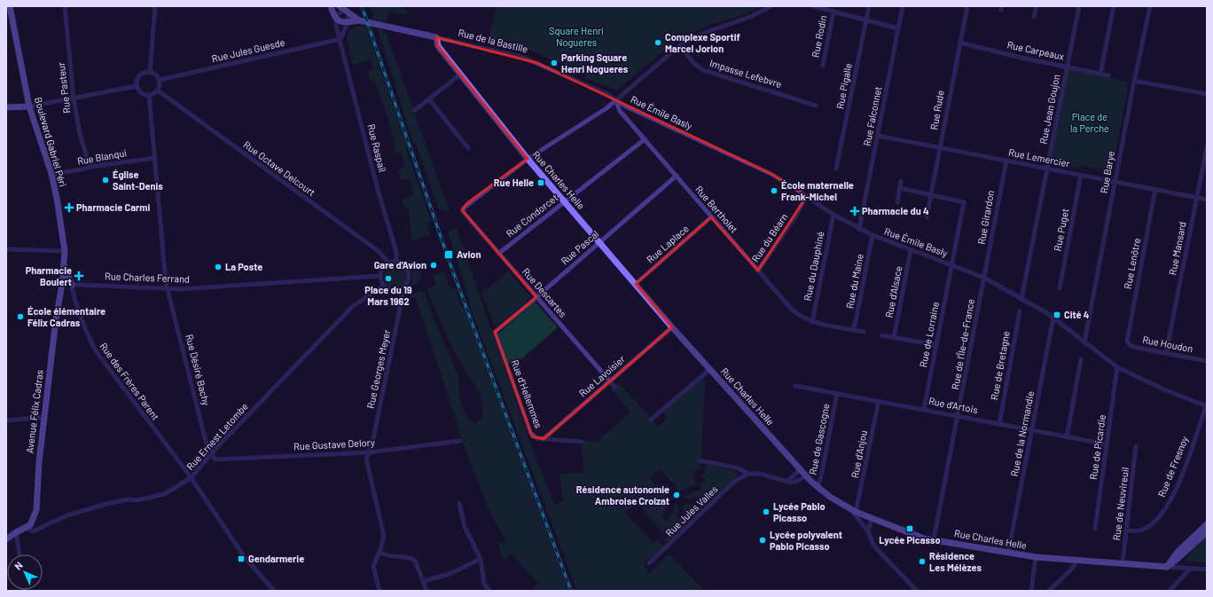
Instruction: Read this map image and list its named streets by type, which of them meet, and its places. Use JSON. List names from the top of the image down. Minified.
{"streets":{"street":["Rue Rodin","Rue de la Bastille","Rue Jules Guesde","Rue Carpeaux","Impasse Lefebvre","Rue Pigalle","Rue Pasteur","Rue Jean Goujon","Rue Rude","Rue Émile Basly","Rue Falconnet","Boulevard Gabriel Péri","Rue Raspail","Rue Blanqui","Rue Lemercier","Rue Octave Delcourt","Rue Barye","Rue Charles Helle","Rue Bertholet","Rue Condorcet","Rue Girardon","Rue Puget","Rue du Béarn","Rue Laplace","Rue Pascal","Rue Mansard","Rue Lenôtre","Rue du Dauphiné","Rue Charles Ferrand","Rue du Maine","Rue d'Alsace","Rue Descartes","Rue de Lorraine","Rue de l'Île-de-France","Rue Houdon","Rue de Bretagne","Rue Georges Meyer","Rue Désiré Bachy","Rue Lavoisier","Rue des Frères Parent","Rue d'Hellemmes","Rue d'Artois","Avenue Félix Cadras","Rue de la Normandie","Rue Ernest Letombe","Rue de Gascogne","Rue Gustave Delory","Rue de Picardie","Rue d'Anjou","Rue de Fresnoy","Rue de Neuvireuil","Rue Jules Valles"]},"crossings":[["Rue de la Bastille","Rue Émile Basly"],["Rue de la Bastille","Rue Raspail"],["Rue de la Bastille","Rue Charles Helle"],["Rue de la Bastille","Rue Bertholet"],["Rue Jules Guesde","Rue Raspail"],["Rue Jules Guesde","Rue Octave Delcourt"],["Rue Jules Guesde","Rue Désiré Bachy"],["Rue Carpeaux","Rue Jean Goujon"],["Rue Carpeaux","Rue Rude"],["Rue Pasteur","Rue Blanqui"],["Rue Jean Goujon","Rue Émile Basly"],["Rue Jean Goujon","Rue Lemercier"],["Rue Rude","Rue Lemercier"],["Rue Rude","Rue de Lorraine"],["Rue Émile Basly","Rue Falconnet"],["Rue Émile Basly","Rue Barye"],["Rue Émile Basly","Rue Bertholet"],["Rue Émile Basly","Rue Girardon"],["Rue Émile Basly","Rue du Béarn"],["Rue Émile Basly","Rue du Dauphiné"],["Rue Émile Basly","Rue du Maine"],["Rue Émile Basly","Rue d'Alsace"],["Rue Émile Basly","Rue de Lorraine"],["Rue Émile Basly","Rue de l'Île-de-France"],["Rue Émile Basly","Rue de la Normandie"],["Rue Émile Basly","Rue de Picardie"],["Rue Émile Basly","Rue de Fresnoy"],["Rue Falconnet","Rue Lemercier"],["Boulevard Gabriel Péri","Rue Blanqui"],["Boulevard Gabriel Péri","Rue Charles Ferrand"],["Boulevard Gabriel Péri","Avenue Félix Cadras"],["Rue Raspail","Rue Octave Delcourt"],["Rue Raspail","Rue Charles Ferrand"],["Rue Raspail","Rue Georges Meyer"],["Rue Raspail","Rue Ernest Letombe"],["Rue Blanqui","Rue Désiré Bachy"],["Rue Lemercier","Rue Barye"],["Rue Lemercier","Rue Girardon"],["Rue Lemercier","Rue Puget"],["Rue Lemercier","Rue Mansard"],["Rue Lemercier","Rue Lenôtre"],["Rue Octave Delcourt","Rue Charles Ferrand"],["Rue Octave Delcourt","Rue Georges Meyer"],["Rue Octave Delcourt","Rue Désiré Bachy"],["Rue Octave Delcourt","Rue Ernest Letombe"],["Rue Charles Helle","Rue Condorcet"],["Rue Charles Helle","Rue Laplace"],["Rue Charles Helle","Rue Pascal"],["Rue Charles Helle","Rue Descartes"],["Rue Charles Helle","Rue de l'Île-de-France"],["Rue Charles Helle","Rue Lavoisier"],["Rue Charles Helle","Rue de la Normandie"],["Rue Charles Helle","Rue de Gascogne"],["Rue Charles Helle","Rue d'Anjou"],["Rue Charles Helle","Rue de Neuvireuil"],["Rue Bertholet","Rue Condorcet"],["Rue Bertholet","Rue du Béarn"],["Rue Bertholet","Rue Laplace"],["Rue Bertholet","Rue Pascal"],["Rue Bertholet","Rue du Dauphiné"],["Rue Bertholet","Rue du Maine"],["Rue Condorcet","Rue Descartes"],["Rue Girardon","Rue de l'Île-de-France"],["Rue Pascal","Rue Descartes"],["Rue Pascal","Rue d'Hellemmes"],["Rue Mansard","Rue Houdon"],["Rue Lenôtre","Rue Houdon"],["Rue Charles Ferrand","Rue Georges Meyer"],["Rue Charles Ferrand","Rue Désiré Bachy"],["Rue Charles Ferrand","Rue des Frères Parent"],["Rue Charles Ferrand","Avenue Félix Cadras"],["Rue Charles Ferrand","Rue Ernest Letombe"],["Rue Descartes","Rue Lavoisier"],["Rue de Lorraine","Rue d'Artois"],["Rue de l'Île-de-France","Rue d'Artois"],["Rue de Bretagne","Rue d'Artois"],["Rue Georges Meyer","Rue Ernest Letombe"],["Rue Georges Meyer","Rue Gustave Delory"],["Rue Désiré Bachy","Rue Ernest Letombe"],["Rue Désiré Bachy","Rue Gustave Delory"],["Rue Lavoisier","Rue d'Hellemmes"],["Rue des Frères Parent","Rue Ernest Letombe"],["Rue d'Artois","Rue de la Normandie"],["Rue d'Artois","Rue de Gascogne"],["Rue d'Artois","Rue de Picardie"],["Rue d'Artois","Rue d'Anjou"],["Avenue Félix Cadras","Rue Ernest Letombe"],["Rue Ernest Letombe","Rue Gustave Delory"],["Rue de Fresnoy","Rue de Neuvireuil"]],"parks":["Square Henri Nogueres","Place de la Perche"],"places":{"other":["Complexe Sportif Marcel Jorion","Parking Square Henri Nogueres","Église Saint-Denis","École maternelle Frank-Michel","Gare d'Avion","La Poste","Place du 19 Mars 1962","École élémentaire Félix Cadras","Résidence autonomie Ambroise Croizat","Lycée Pablo Picasso","Lycée polyvalent Pablo Picasso","Résidence Les Mélèzes"],"transit":["Rue Helle","Avion","Cité 4","Lycée Picasso","Gendarmerie"],"health":["Pharmacie Carmi","Pharmacie du 4","Pharmacie Boulert"]},"north":"top left"}
